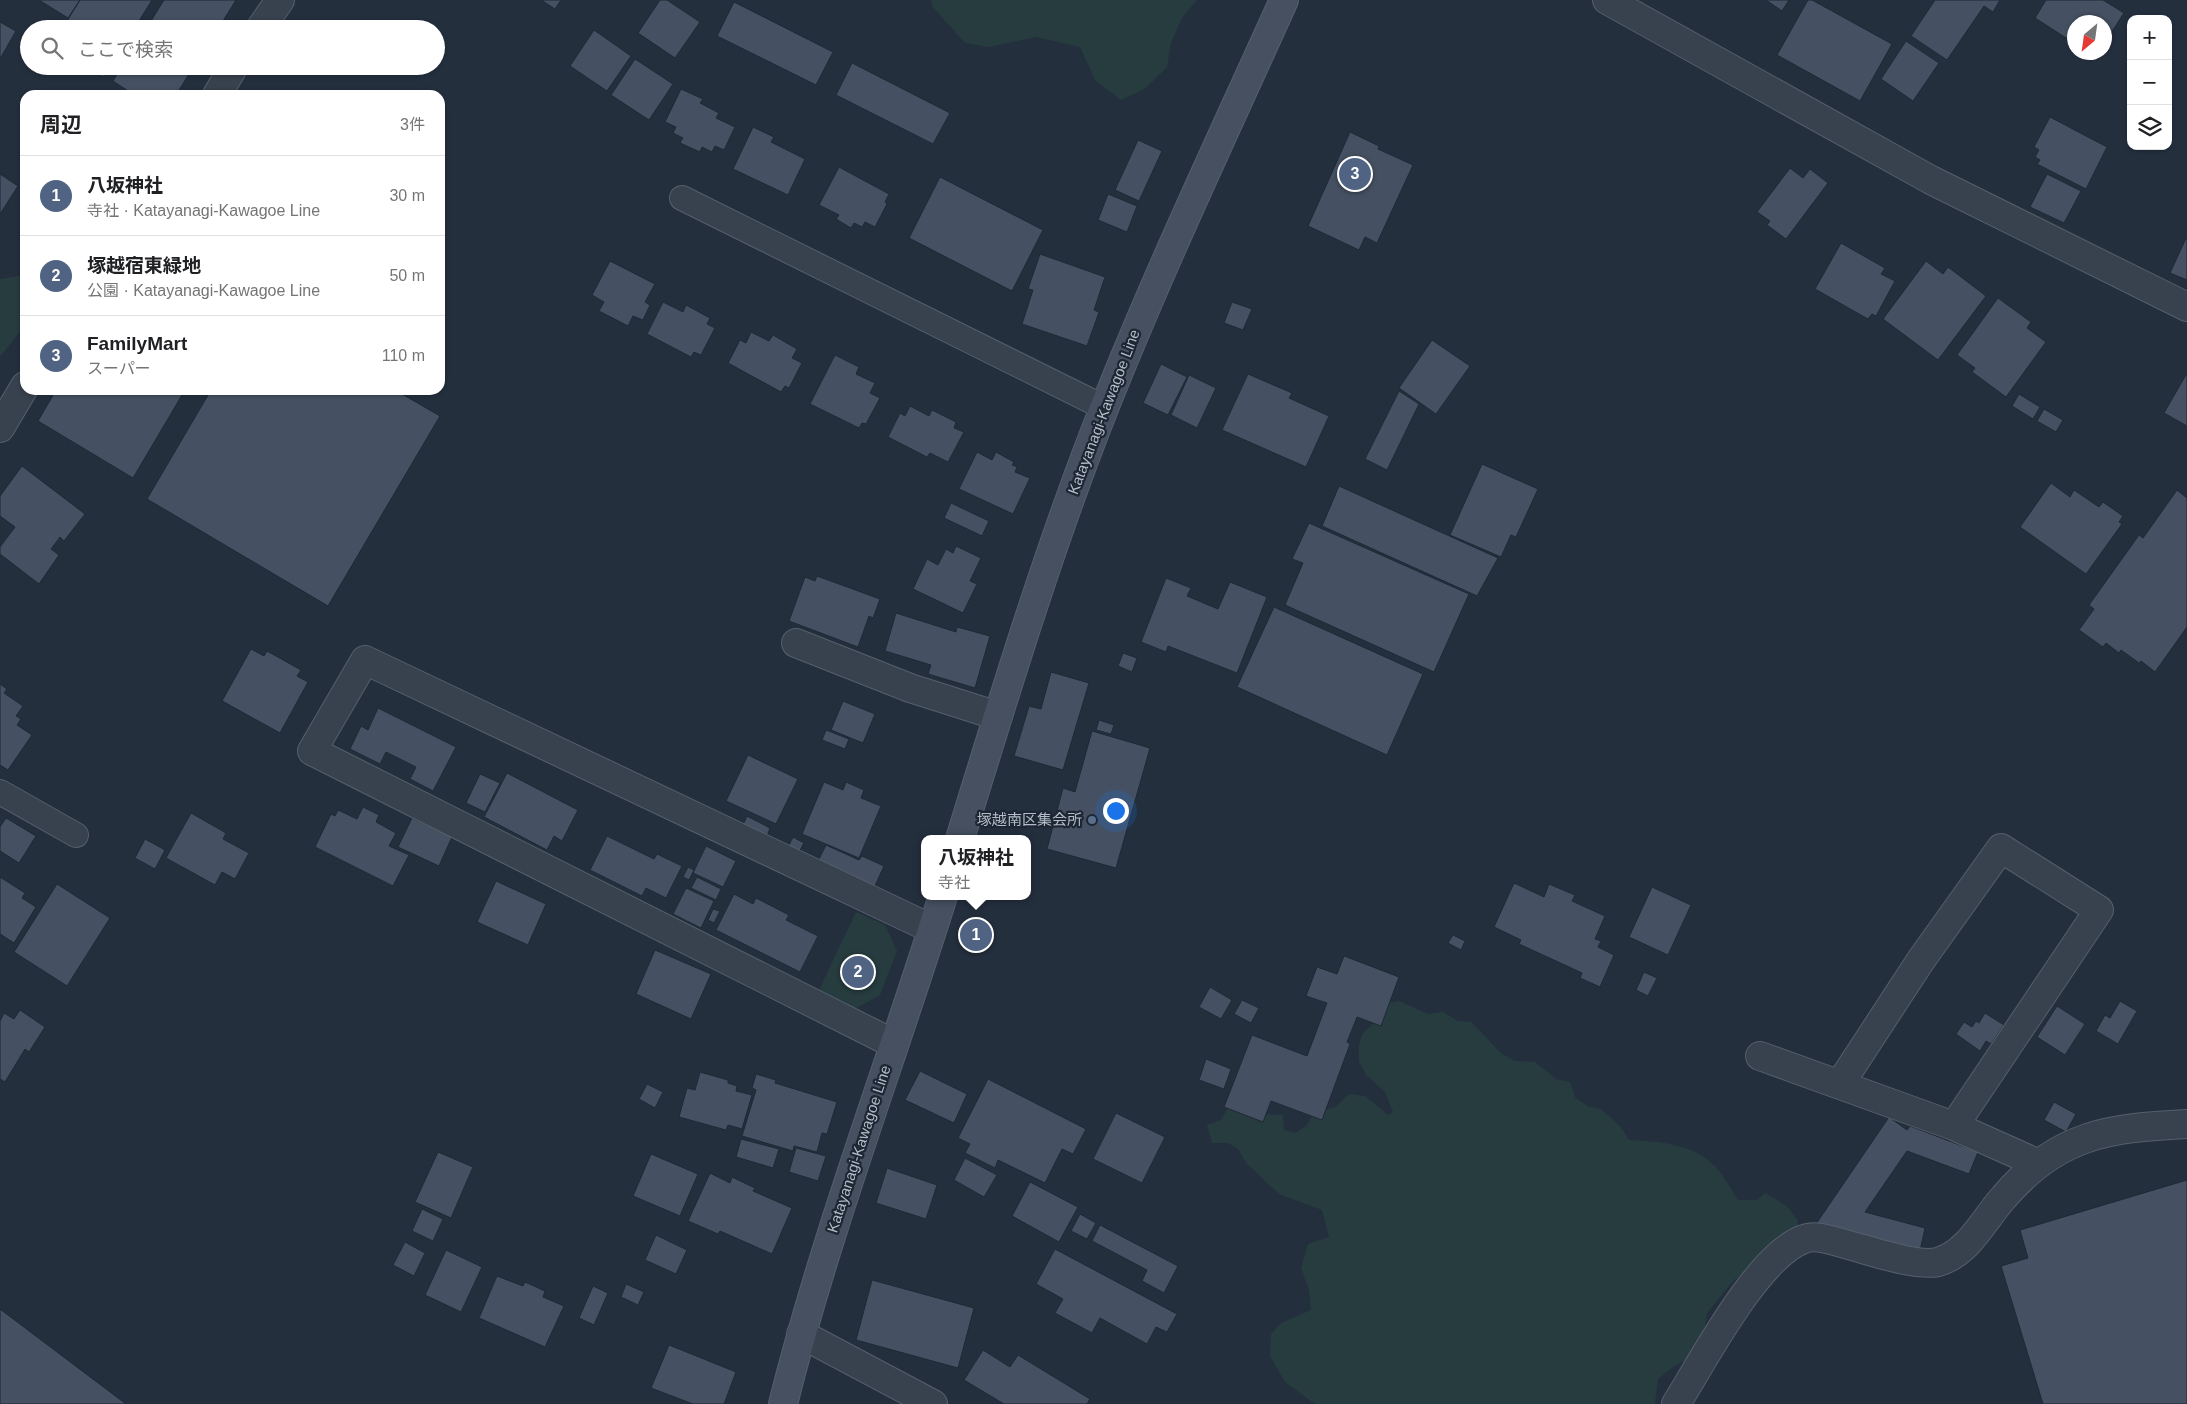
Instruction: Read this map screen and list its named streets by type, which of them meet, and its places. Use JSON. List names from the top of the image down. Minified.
{"streets":{"main road":["Katayanagi-Kawagoe Line"]},"places":["塚越南区集会所"],"north":"bottom left","page":{"map_buttons":["+","−"],"search":"ここで検索","heading":["周辺","3件"],"list":[{"mark":"1","name":"八坂神社","note":"寺社 · Katayanagi-Kawagoe Line","value":"30 m"},{"mark":"2","name":"塚越宿東緑地","note":"公園 · Katayanagi-Kawagoe Line","value":"50 m"},{"mark":"3","name":"FamilyMart","note":"スーパー","value":"110 m"}],"pins":["3","1","2"],"popup":["八坂神社","寺社"]}}
